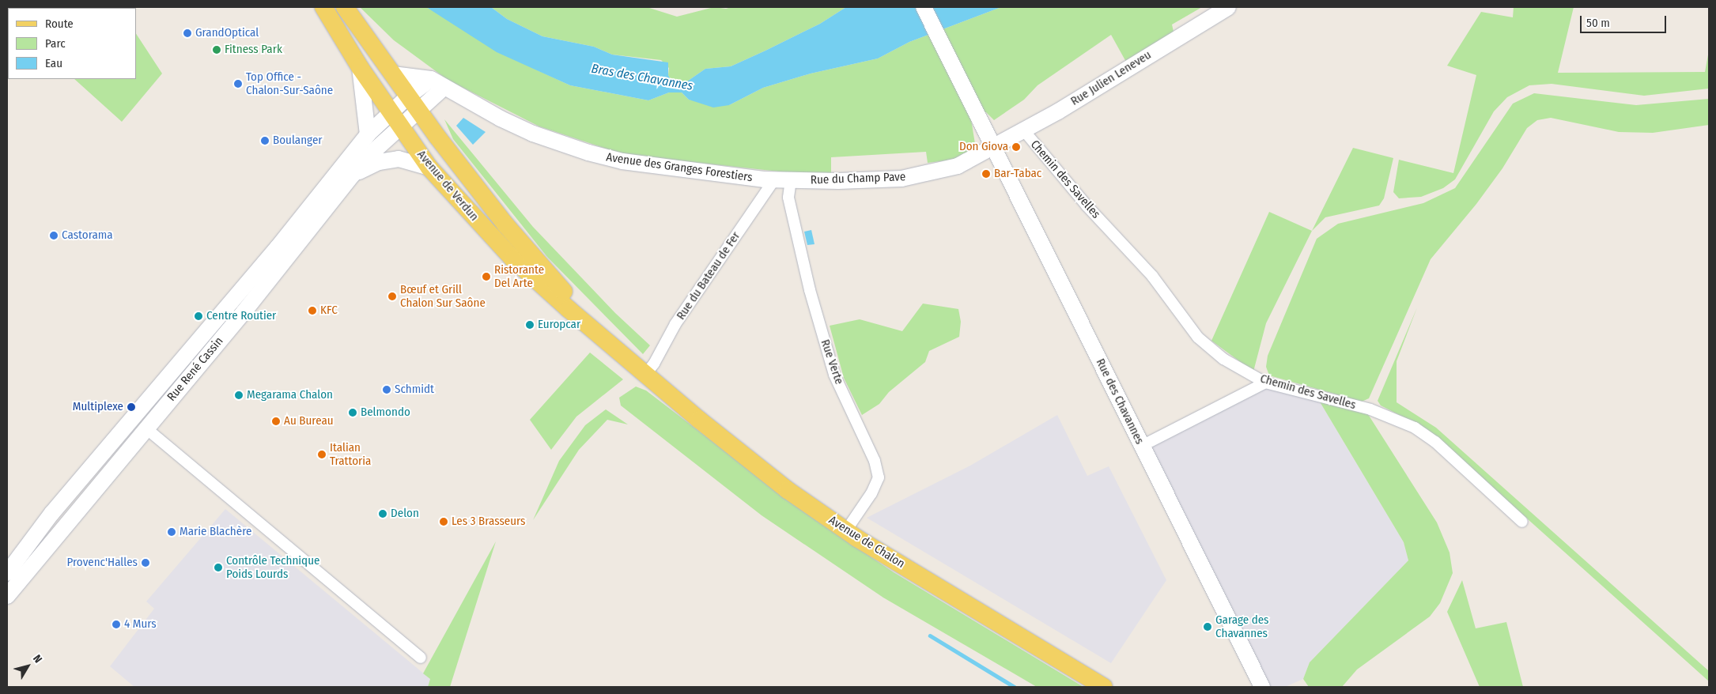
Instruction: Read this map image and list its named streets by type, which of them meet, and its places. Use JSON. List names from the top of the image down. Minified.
{"streets":{"main road":["Rue Julien Leneveu","Avenue des Granges Forestiers","Rue du Champ Pave","Avenue de Verdun","Rue René Cassin","Rue des Chavannes","Avenue de Chalon"],"street":["Chemin des Savelles","Rue du Bateau de Fer","Rue Verte"]},"crossings":[["Rue Julien Leneveu","Rue du Champ Pave"],["Rue Julien Leneveu","Chemin des Savelles"],["Rue Julien Leneveu","Rue des Chavannes"],["Avenue des Granges Forestiers","Rue du Champ Pave"],["Avenue des Granges Forestiers","Rue du Bateau de Fer"],["Rue du Champ Pave","Rue du Bateau de Fer"],["Rue du Champ Pave","Rue Verte"],["Rue du Champ Pave","Rue des Chavannes"],["Avenue de Verdun","Rue du Bateau de Fer"],["Avenue de Verdun","Rue René Cassin"],["Avenue de Verdun","Avenue de Chalon"],["Rue du Bateau de Fer","Avenue de Chalon"],["Rue Verte","Avenue de Chalon"]],"water":["Bras des Chavannes"],"places":["GrandOptical","Fitness Park","Top Office - Chalon-Sur-Saône","Boulanger","Don Giova","Bar-Tabac","Castorama","Ristorante Del Arte","Bœuf et Grill Chalon Sur Saône","KFC","Centre Routier","Europcar","Schmidt","Megarama Chalon","Multiplexe","Belmondo","Au Bureau","Italian Trattoria","Delon","Les 3 Brasseurs","Marie Blachère","Provenc'Halles","Contrôle Technique Poids Lourds","4 Murs","Garage des Chavannes"],"legend":["Route","Parc","Eau"],"scale_bar":"50 m","north":"top right"}
